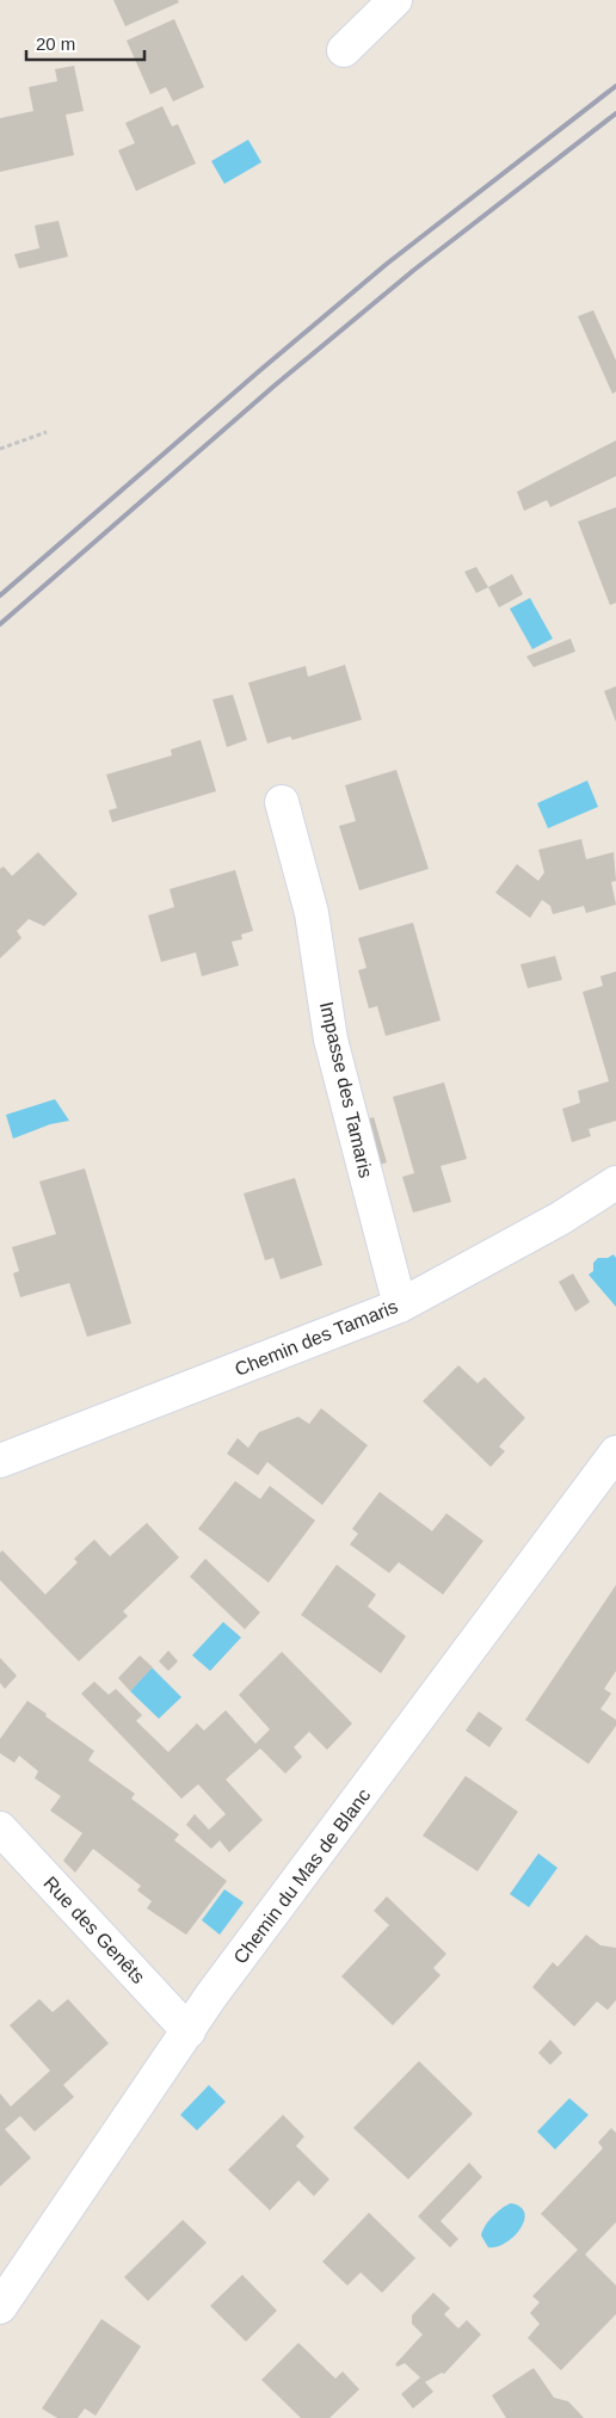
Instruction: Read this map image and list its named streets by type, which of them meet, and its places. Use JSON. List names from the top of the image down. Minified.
{"streets":{"street":["Impasse des Tamaris","Chemin des Tamaris","Chemin du Mas de Blanc","Rue des Genêts"]},"crossings":[["Impasse des Tamaris","Chemin des Tamaris"],["Chemin du Mas de Blanc","Rue des Genêts"]],"scale_bar":"20 m"}
